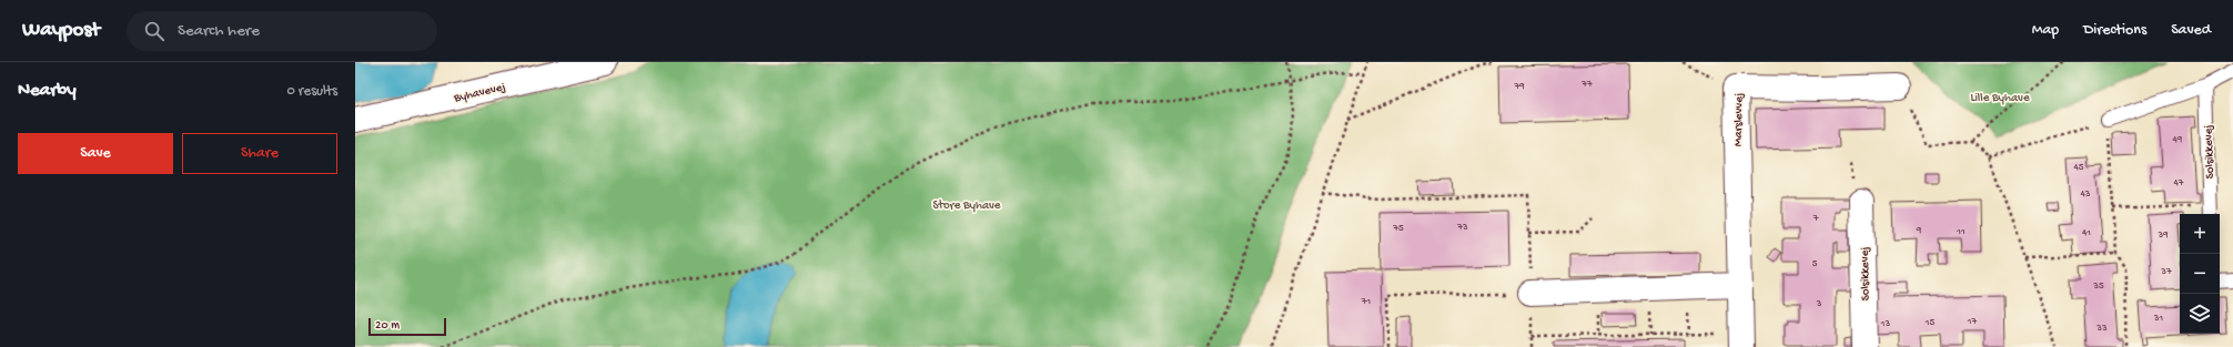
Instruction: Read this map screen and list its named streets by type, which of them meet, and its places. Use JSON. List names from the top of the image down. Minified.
{"streets":{"street":["Byhavevej","Marslevvej","Solsikkevej"]},"parks":["Lille Byhave","Store Byhave"],"house_numbers":["77","79","49","45","47","43","7","73","75","9","11","41","39","5","37","35","71","3","31","17","15","13","33"],"scale_bar":"20 m","page":{"header":"Waypost","search":"Search here","nav":["Map","Directions","Saved"],"heading":["Nearby","0 results"],"buttons":["Save","Share"],"map_buttons":["+","−"],"scale":"20 m"}}
